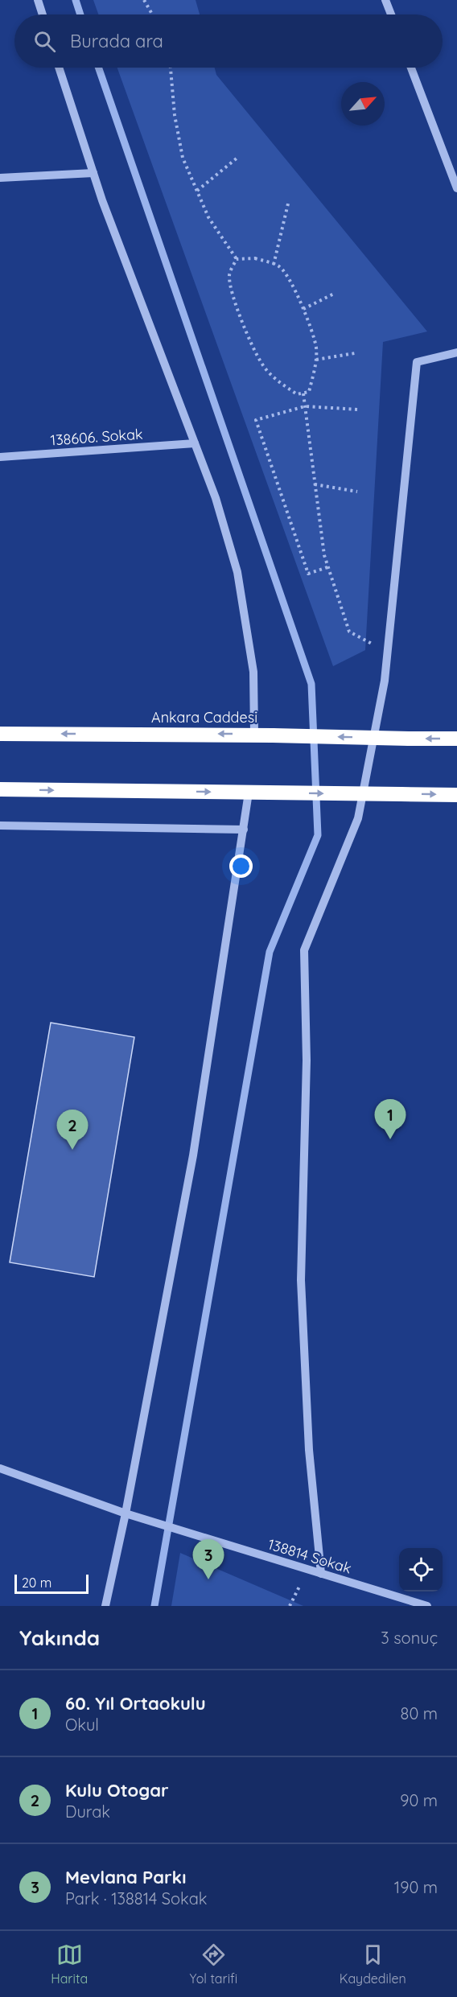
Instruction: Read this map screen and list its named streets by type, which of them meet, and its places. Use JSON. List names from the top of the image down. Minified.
{"streets":{"highway":["Ankara Caddesi"],"street":["138606. Sokak","138814 Sokak"]},"scale_bar":"20 m","north":"top right","page":{"search":"Burada ara","pins":["1","2","3"],"scale":"20 m","heading":["Yakında","3 sonuç"],"list":[{"mark":"1","name":"60. Yıl Ortaokulu","note":"Okul","value":"80 m"},{"mark":"2","name":"Kulu Otogar","note":"Durak","value":"90 m"},{"mark":"3","name":"Mevlana Parkı","note":"Park · 138814 Sokak","value":"190 m"}],"nav":["Harita","Yol tarifi","Kaydedilen"]}}
